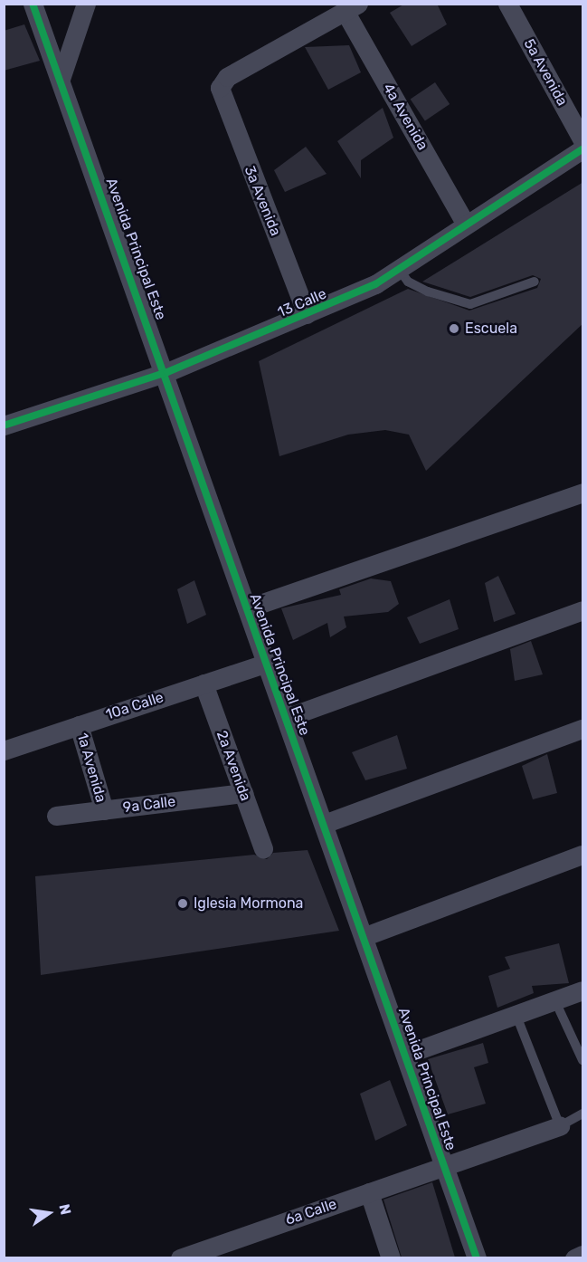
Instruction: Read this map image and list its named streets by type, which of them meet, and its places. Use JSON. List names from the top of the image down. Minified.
{"streets":{"street":["5a Avenida","4a Avenida","3a Avenida","Avenida Principal Este","13 Calle","10a Calle","2a Avenida","1a Avenida","9a Calle","6a Calle"]},"crossings":[["4a Avenida","3a Avenida"],["4a Avenida","13 Calle"],["3a Avenida","13 Calle"],["Avenida Principal Este","13 Calle"],["Avenida Principal Este","10a Calle"],["Avenida Principal Este","6a Calle"],["10a Calle","2a Avenida"],["10a Calle","1a Avenida"],["2a Avenida","9a Calle"],["1a Avenida","9a Calle"]],"places":["Escuela","Iglesia Mormona"],"north":"right"}
